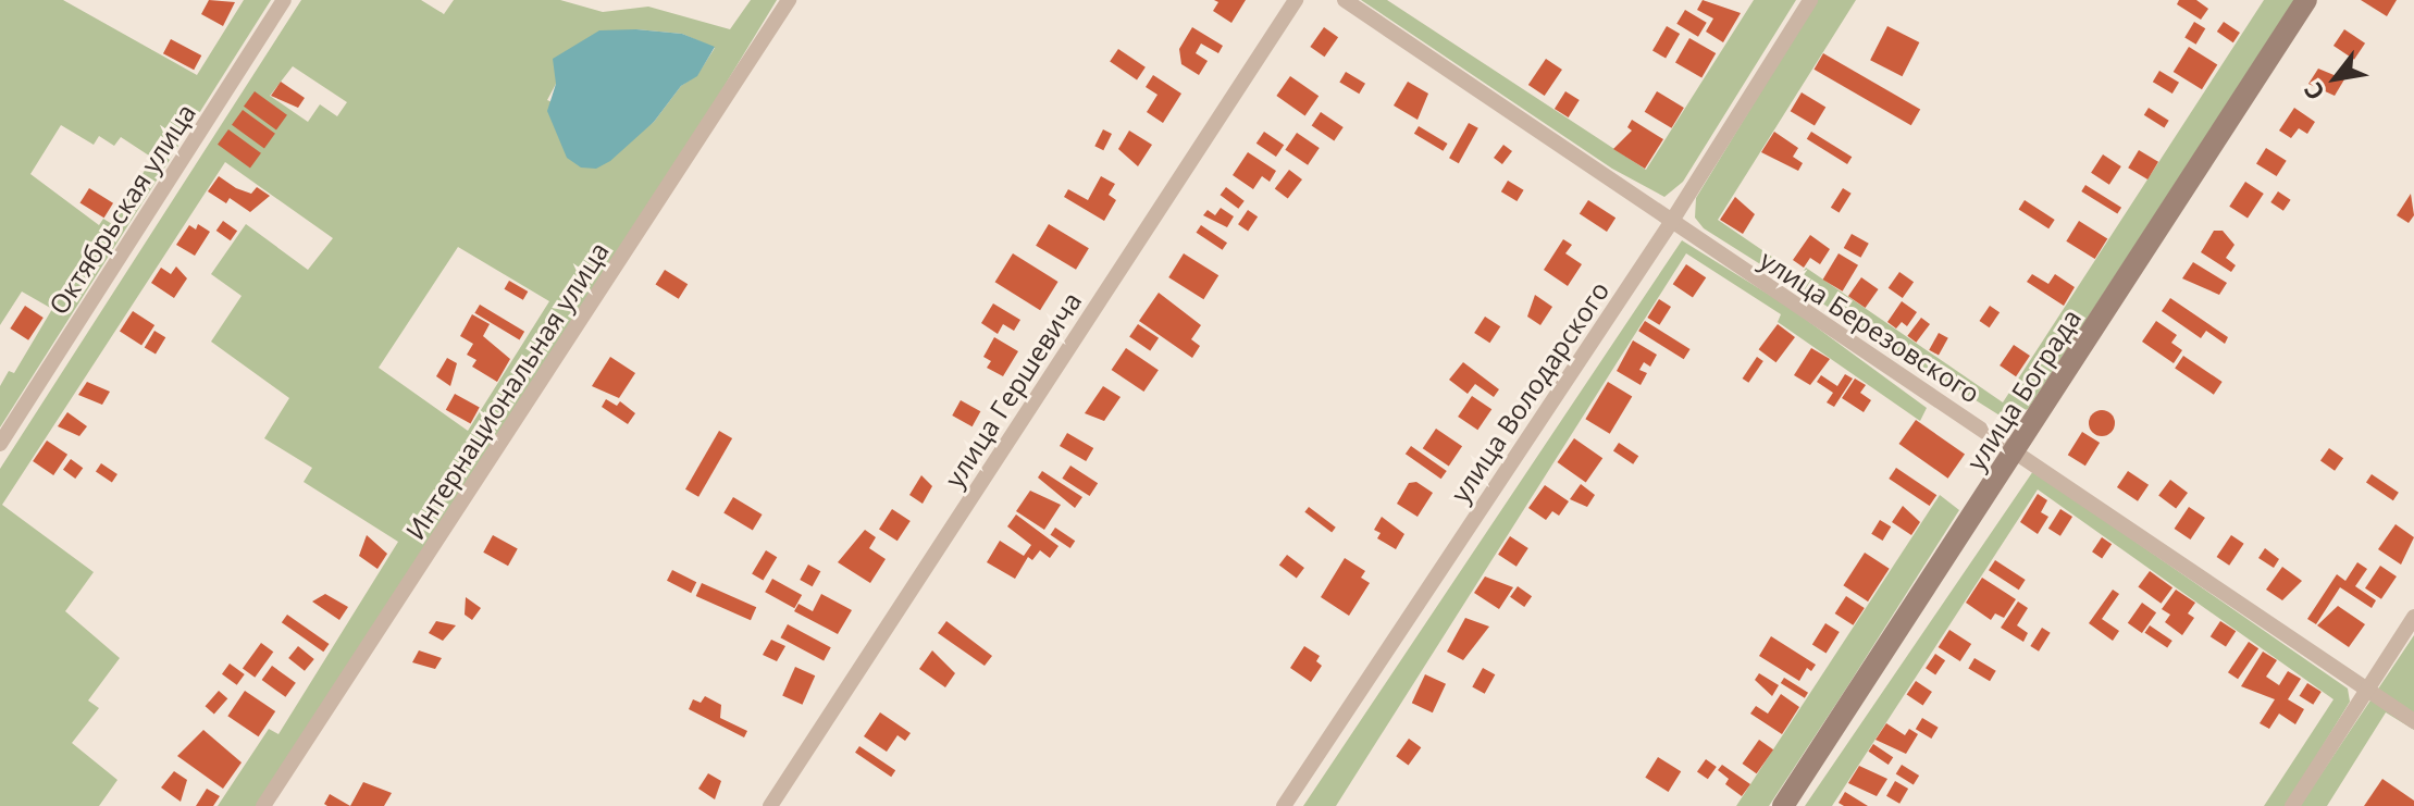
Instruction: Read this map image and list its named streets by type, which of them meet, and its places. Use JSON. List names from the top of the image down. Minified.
{"streets":{"street":["Октябрьская улица","улица Березовского","улица Гершевича","улица Бограда","Интернациональная улица","улица Володарского"]},"crossings":[["улица Березовского","улица Бограда"],["улица Березовского","улица Володарского"]],"north":"bottom left"}
